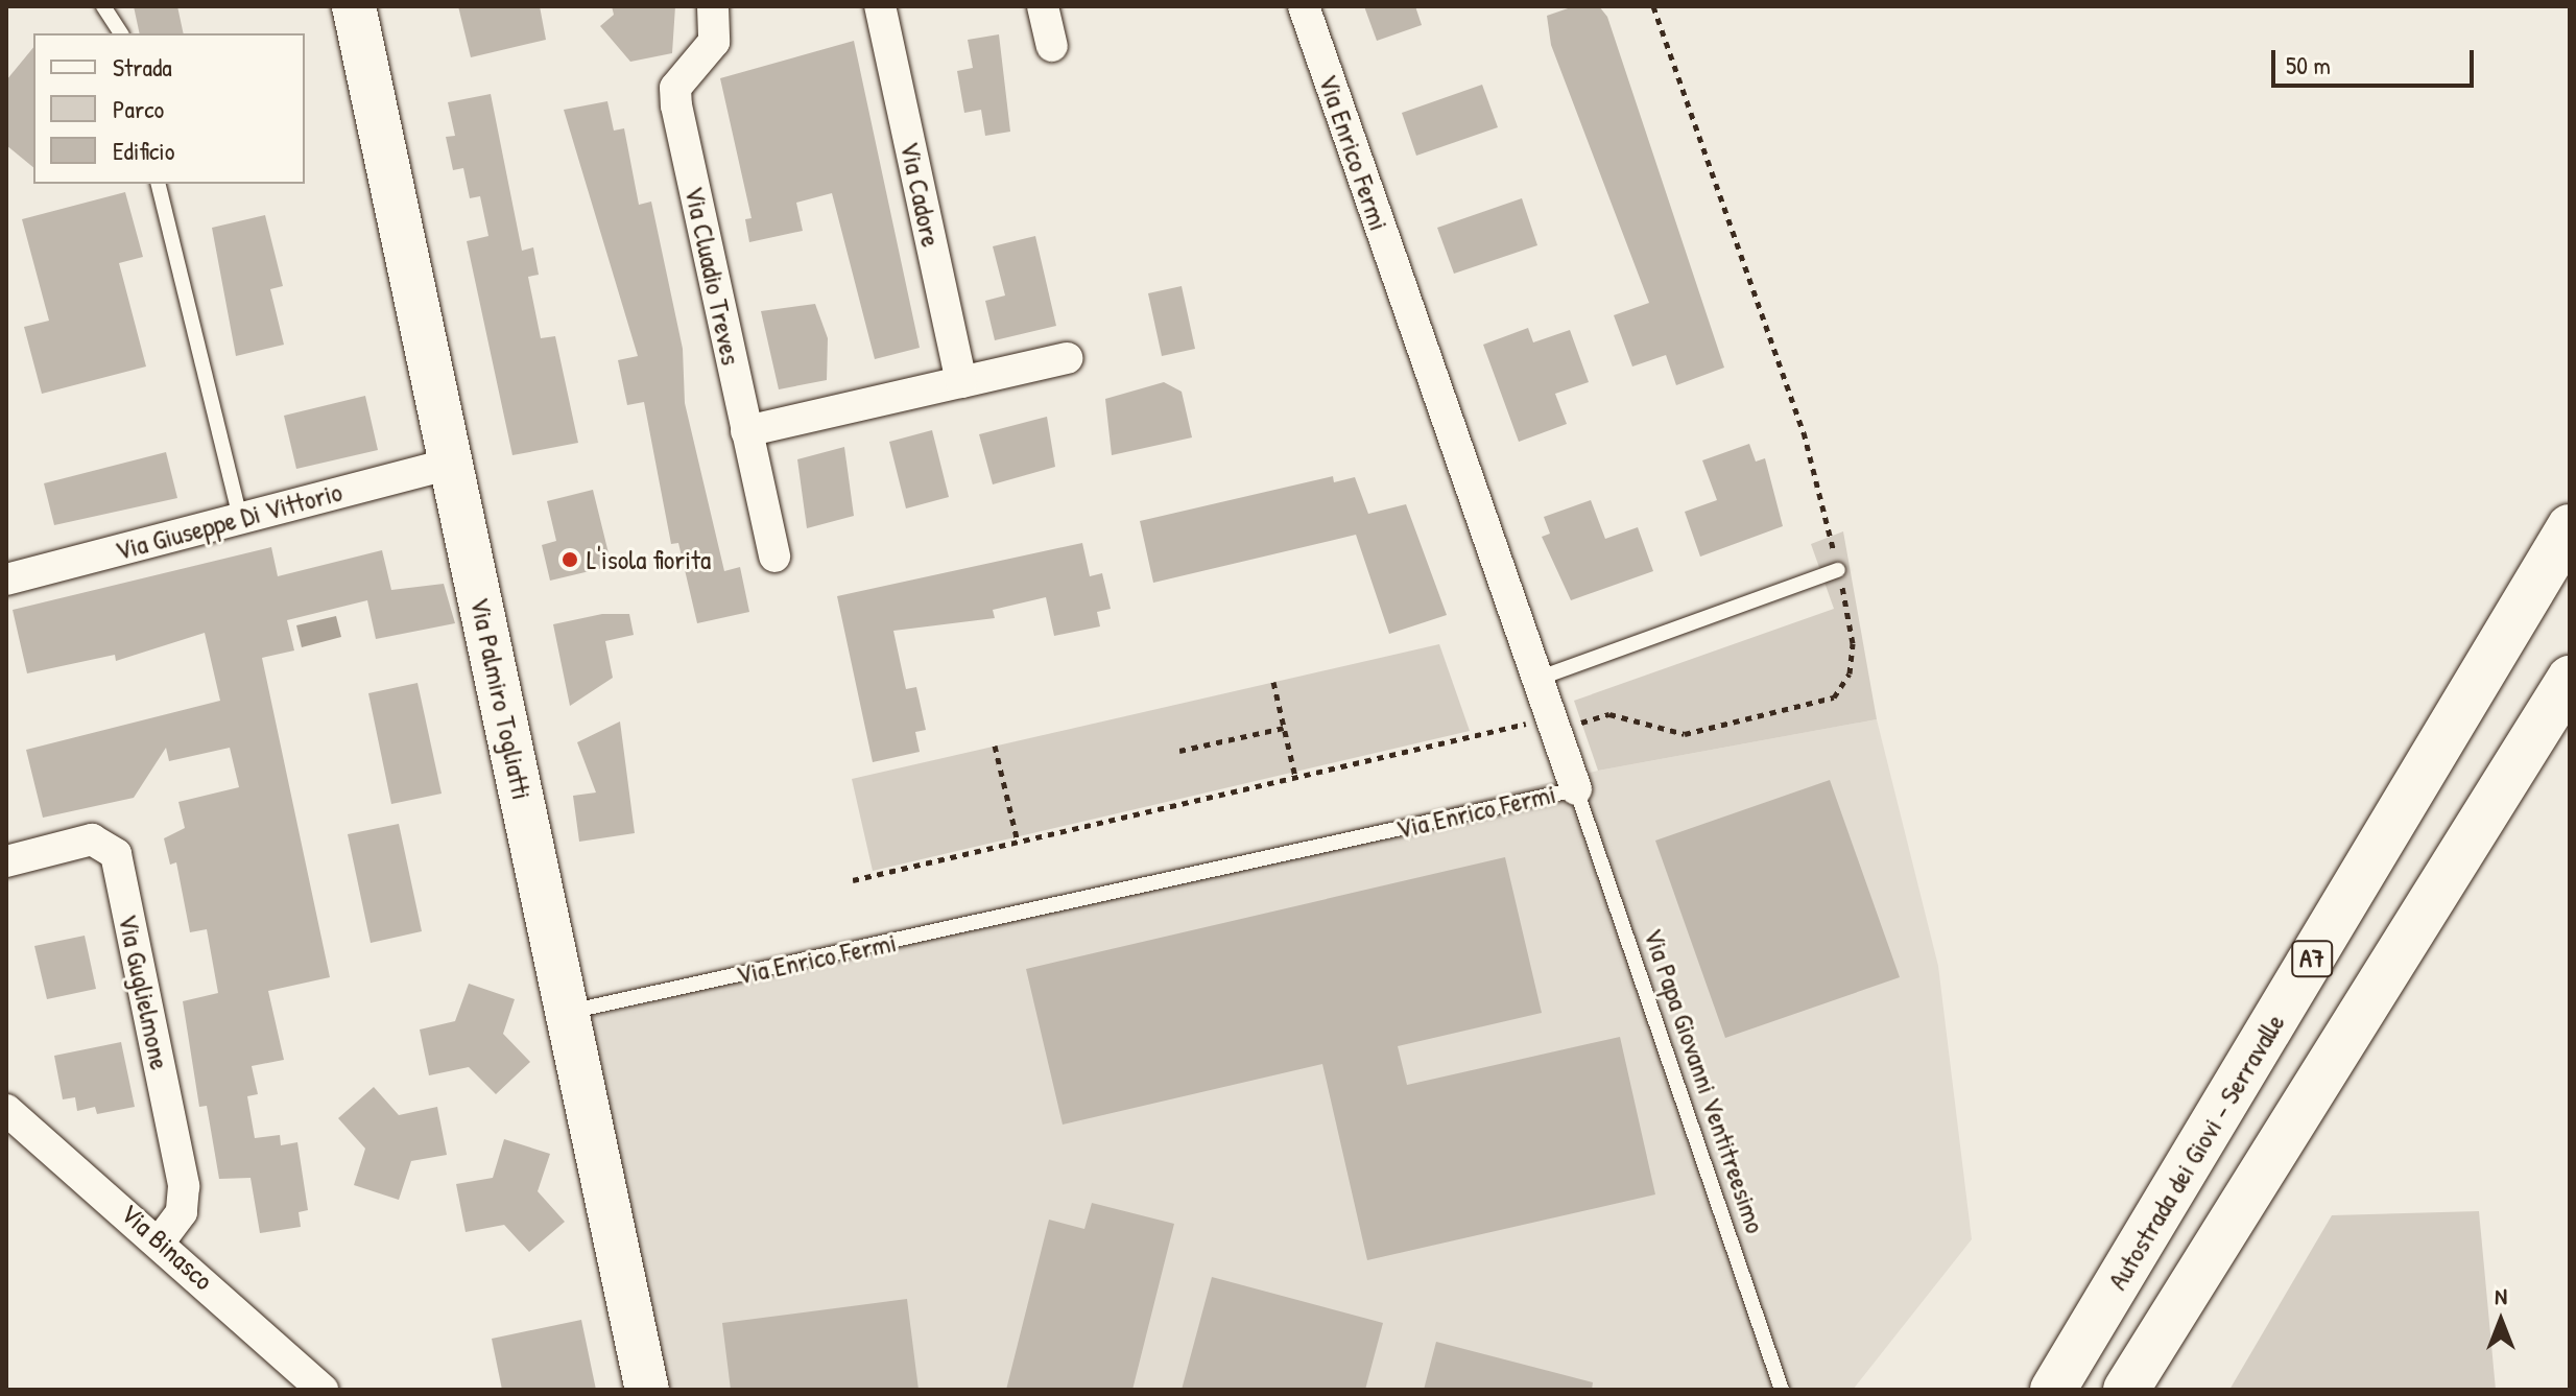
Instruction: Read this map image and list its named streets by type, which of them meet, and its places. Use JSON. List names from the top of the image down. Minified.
{"streets":{"highway":["A7","Autostrada dei Giovi - Serravalle"],"street":["Via Enrico Fermi","Via Cadore","Via Cluadio Treves","Via Giuseppe Di Vittorio","Via Palmiro Togliatti","Via Guglielmone","Via Binasco"],"lane":["Via Papa Giovanni Ventitreesimo"]},"crossings":[["Via Enrico Fermi","Via Palmiro Togliatti"],["Via Enrico Fermi","Via Papa Giovanni Ventitreesimo"],["Via Giuseppe Di Vittorio","Via Palmiro Togliatti"],["Via Guglielmone","Via Binasco"]],"places":["L'isola fiorita"],"legend":["Strada","Parco","Edificio"],"scale_bar":"50 m","north":"top"}
